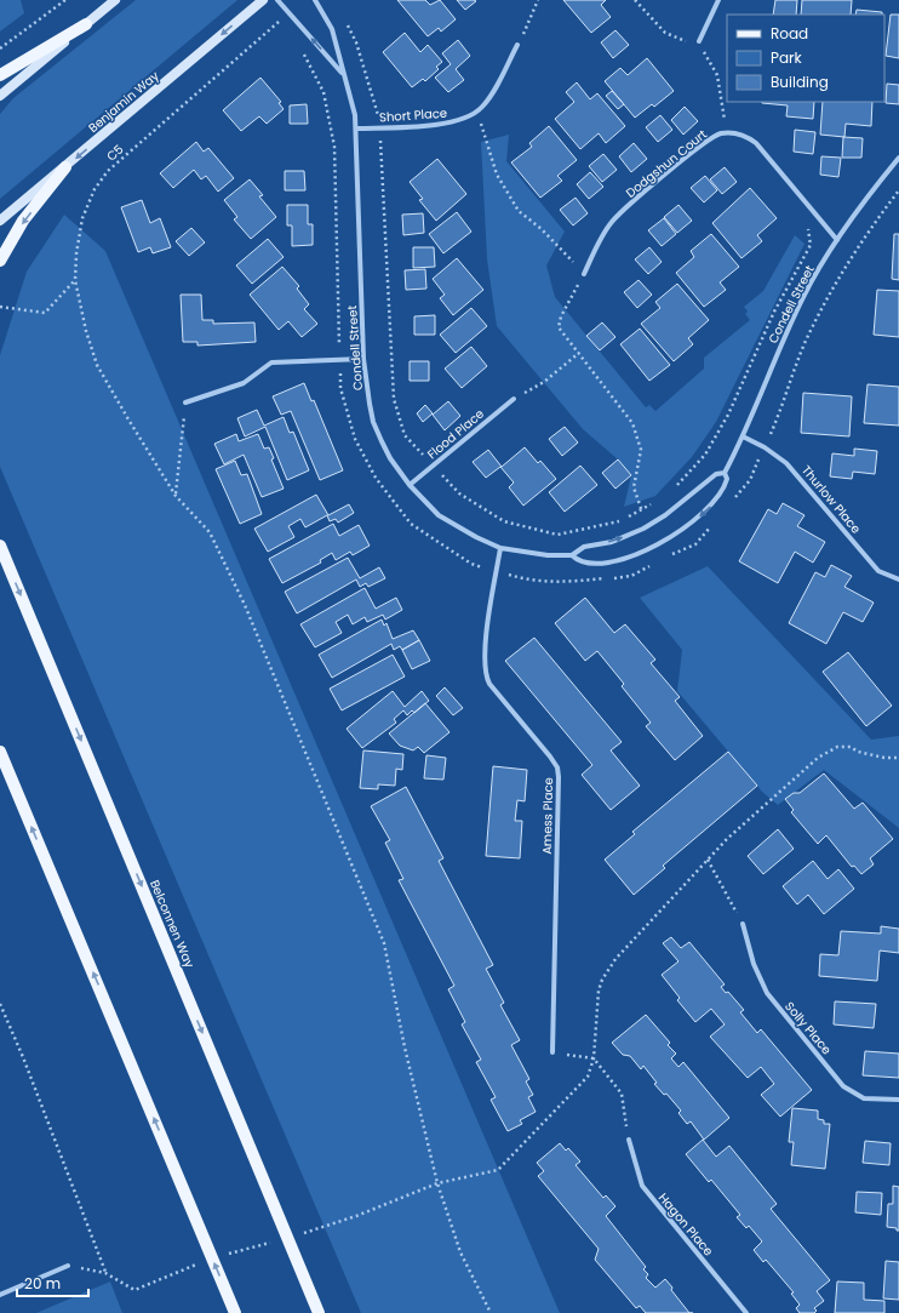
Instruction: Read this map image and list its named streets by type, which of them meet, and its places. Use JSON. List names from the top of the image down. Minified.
{"streets":{"main road":["Benjamin Way","Belconnen Way"],"street":["Short Place","Dodgshun Court","Condell Street","Flood Place","Thurlow Place","Amess Place","Solly Place","Hagon Place"],"path":["C5"]},"crossings":[["Short Place","Condell Street"],["C5","Condell Street"],["Dodgshun Court","Condell Street"],["Condell Street","Flood Place"],["Condell Street","Thurlow Place"],["Condell Street","Amess Place"]],"one_way":["Benjamin Way"],"legend":["Road","Park","Building"],"scale_bar":"20 m"}
